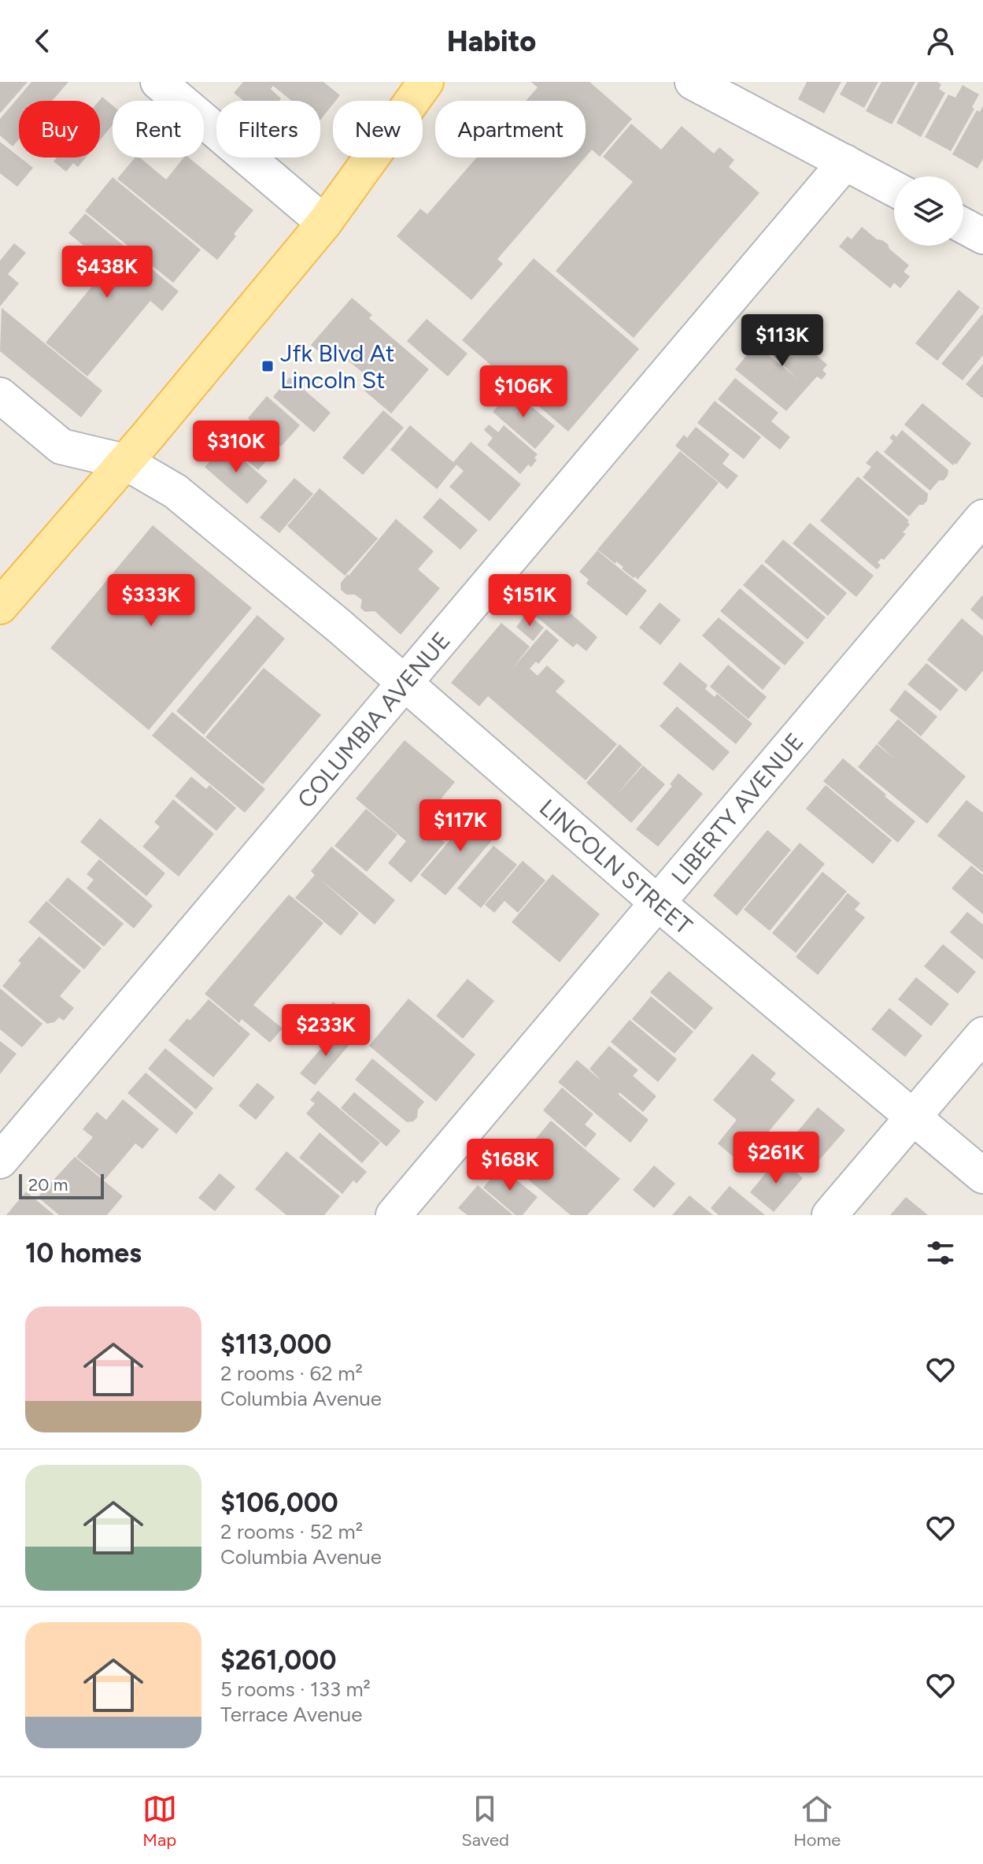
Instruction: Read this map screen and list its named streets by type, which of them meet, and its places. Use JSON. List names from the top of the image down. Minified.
{"streets":{"street":["COLUMBIA AVENUE","LIBERTY AVENUE","LINCOLN STREET"]},"crossings":[["COLUMBIA AVENUE","LINCOLN STREET"],["LIBERTY AVENUE","LINCOLN STREET"]],"places":{"transit":["Jfk Blvd At Lincoln St"]},"scale_bar":"20 m","page":{"header":"Habito","chip":["Buy","Rent","Filters","New","Apartment"],"price":["$438K","$113K","$106K","$310K","$333K","$151K","$117K","$233K","$261K","$168K"],"scale":"20 m","heading":"10 homes","list":[{"name":"$113,000","note":"2 rooms · 62 m² · Columbia Avenue"},{"name":"$106,000","note":"2 rooms · 52 m² · Columbia Avenue"},{"name":"$261,000","note":"5 rooms · 133 m² · Terrace Avenue"}],"tabs":["Map","Saved","Home"]}}
